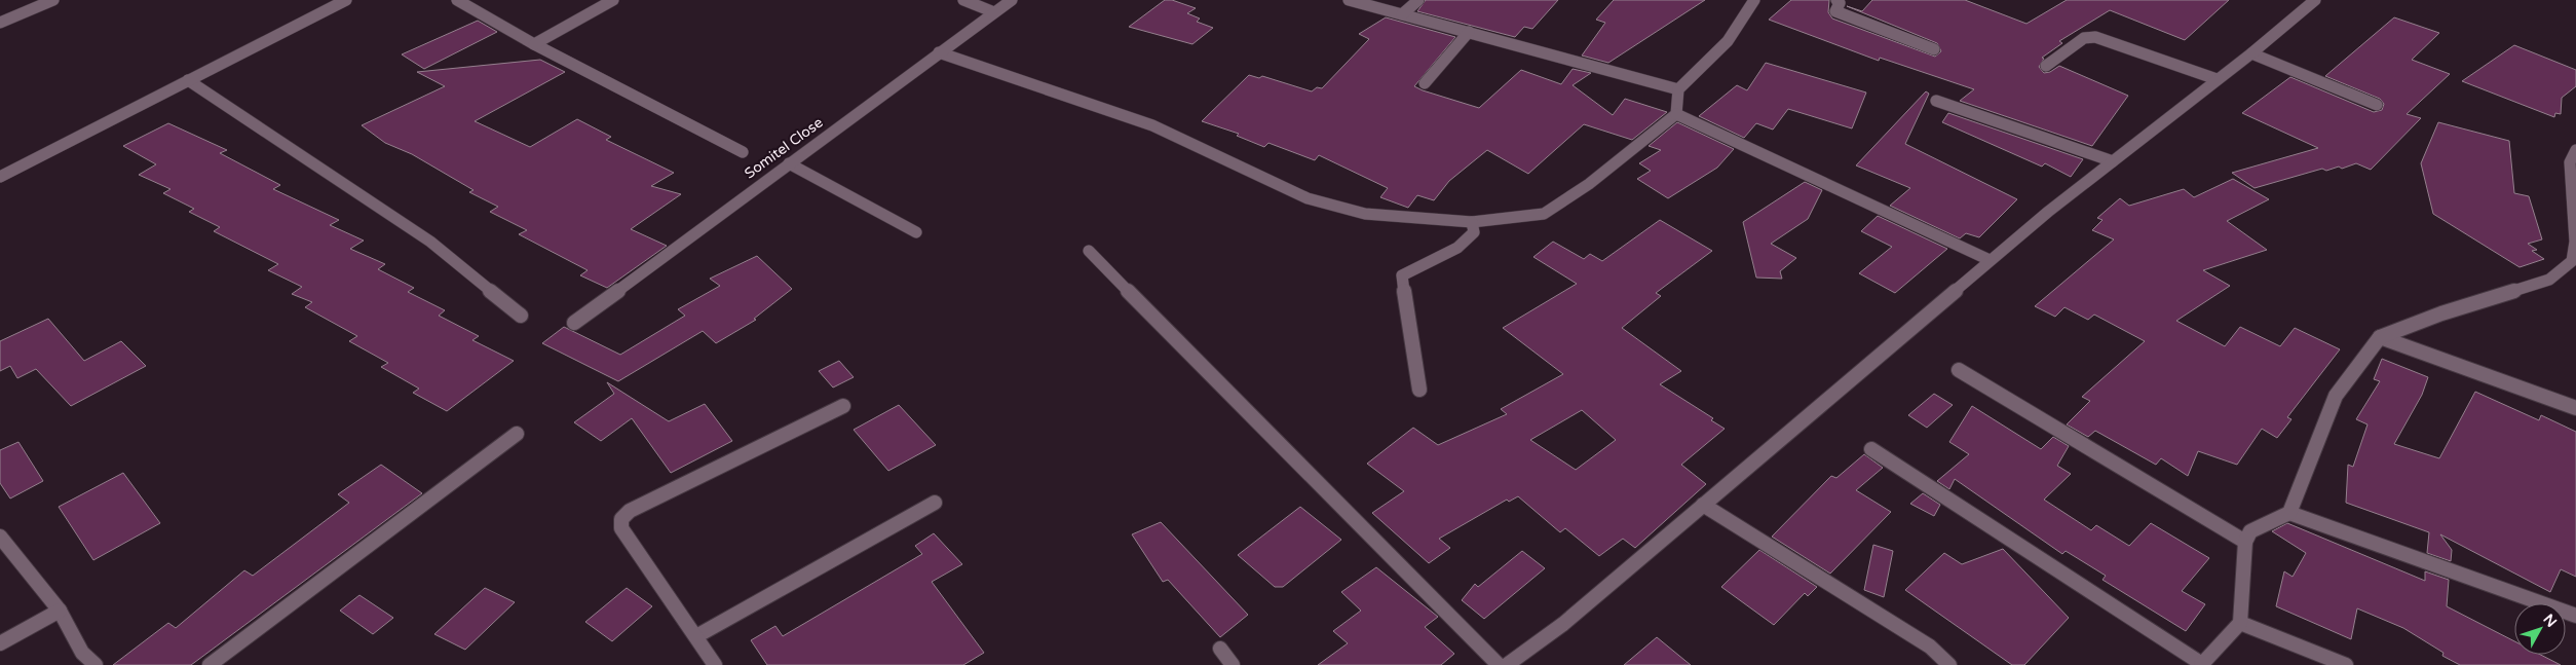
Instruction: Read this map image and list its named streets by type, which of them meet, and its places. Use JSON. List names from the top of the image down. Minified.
{"streets":{"street":["Somitel Close"]},"north":"top right"}
